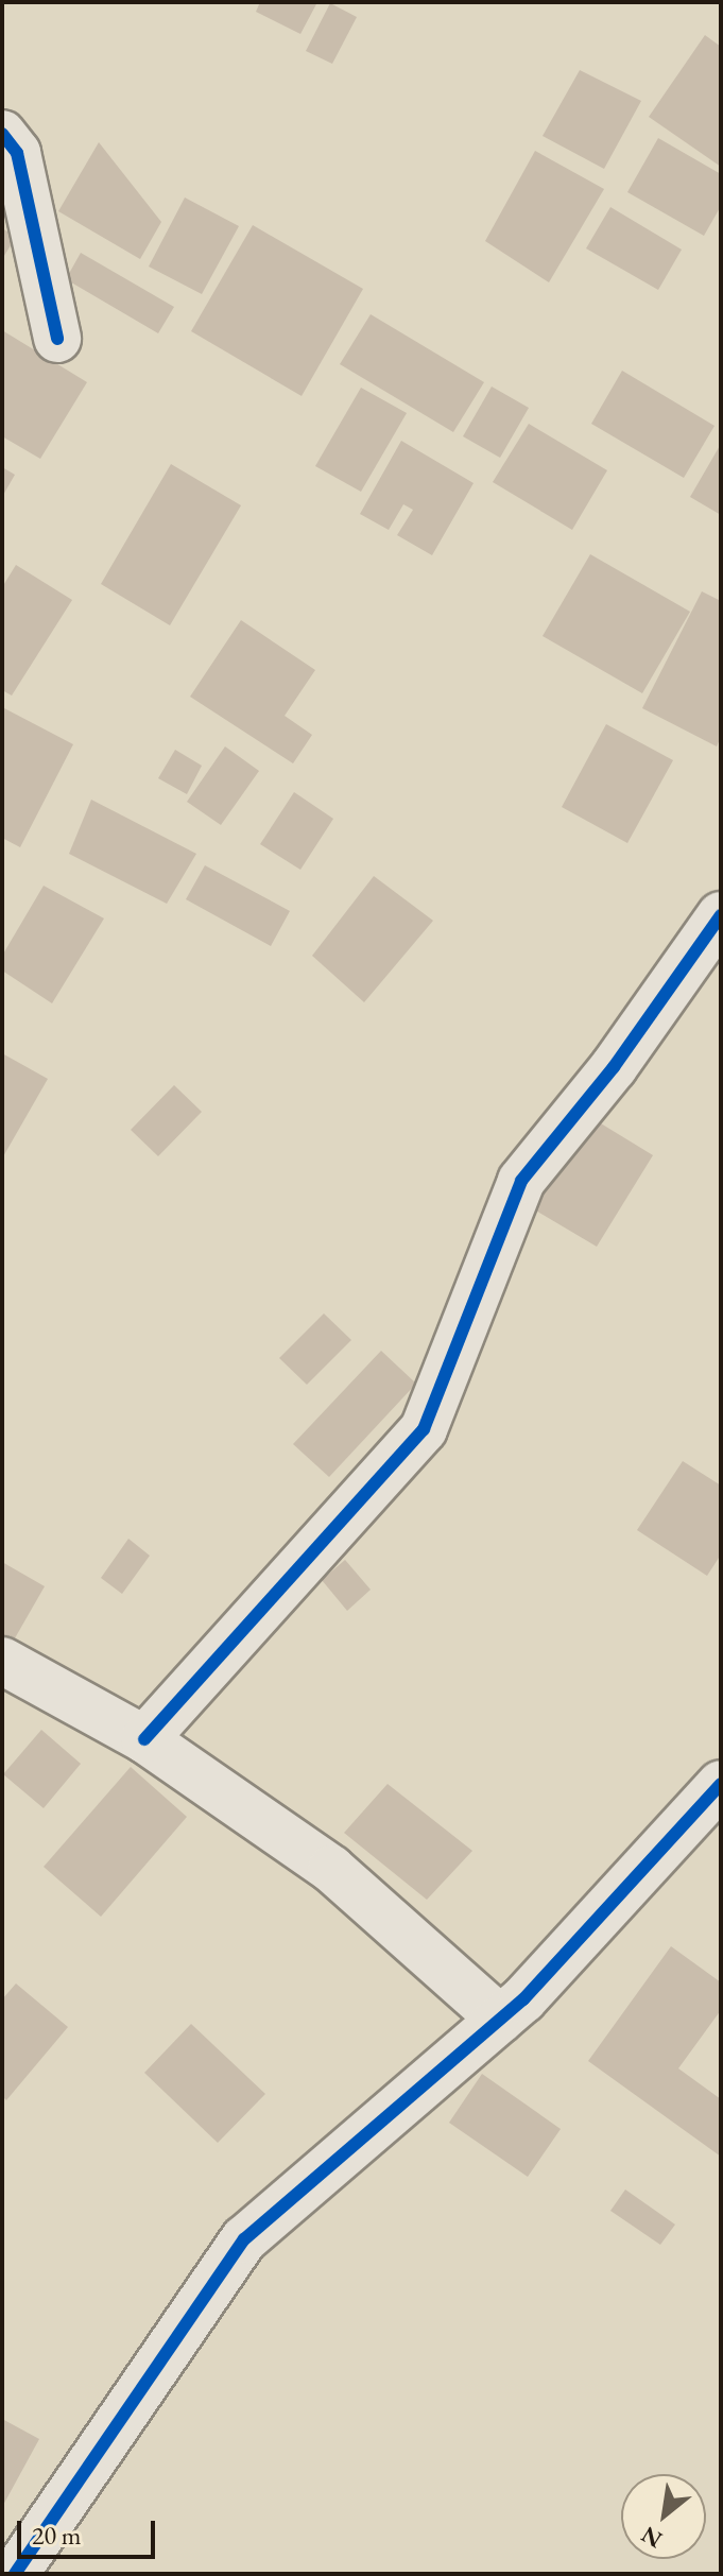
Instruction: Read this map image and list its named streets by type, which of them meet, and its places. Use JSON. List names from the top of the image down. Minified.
{"scale_bar":"20 m","north":"bottom left"}
